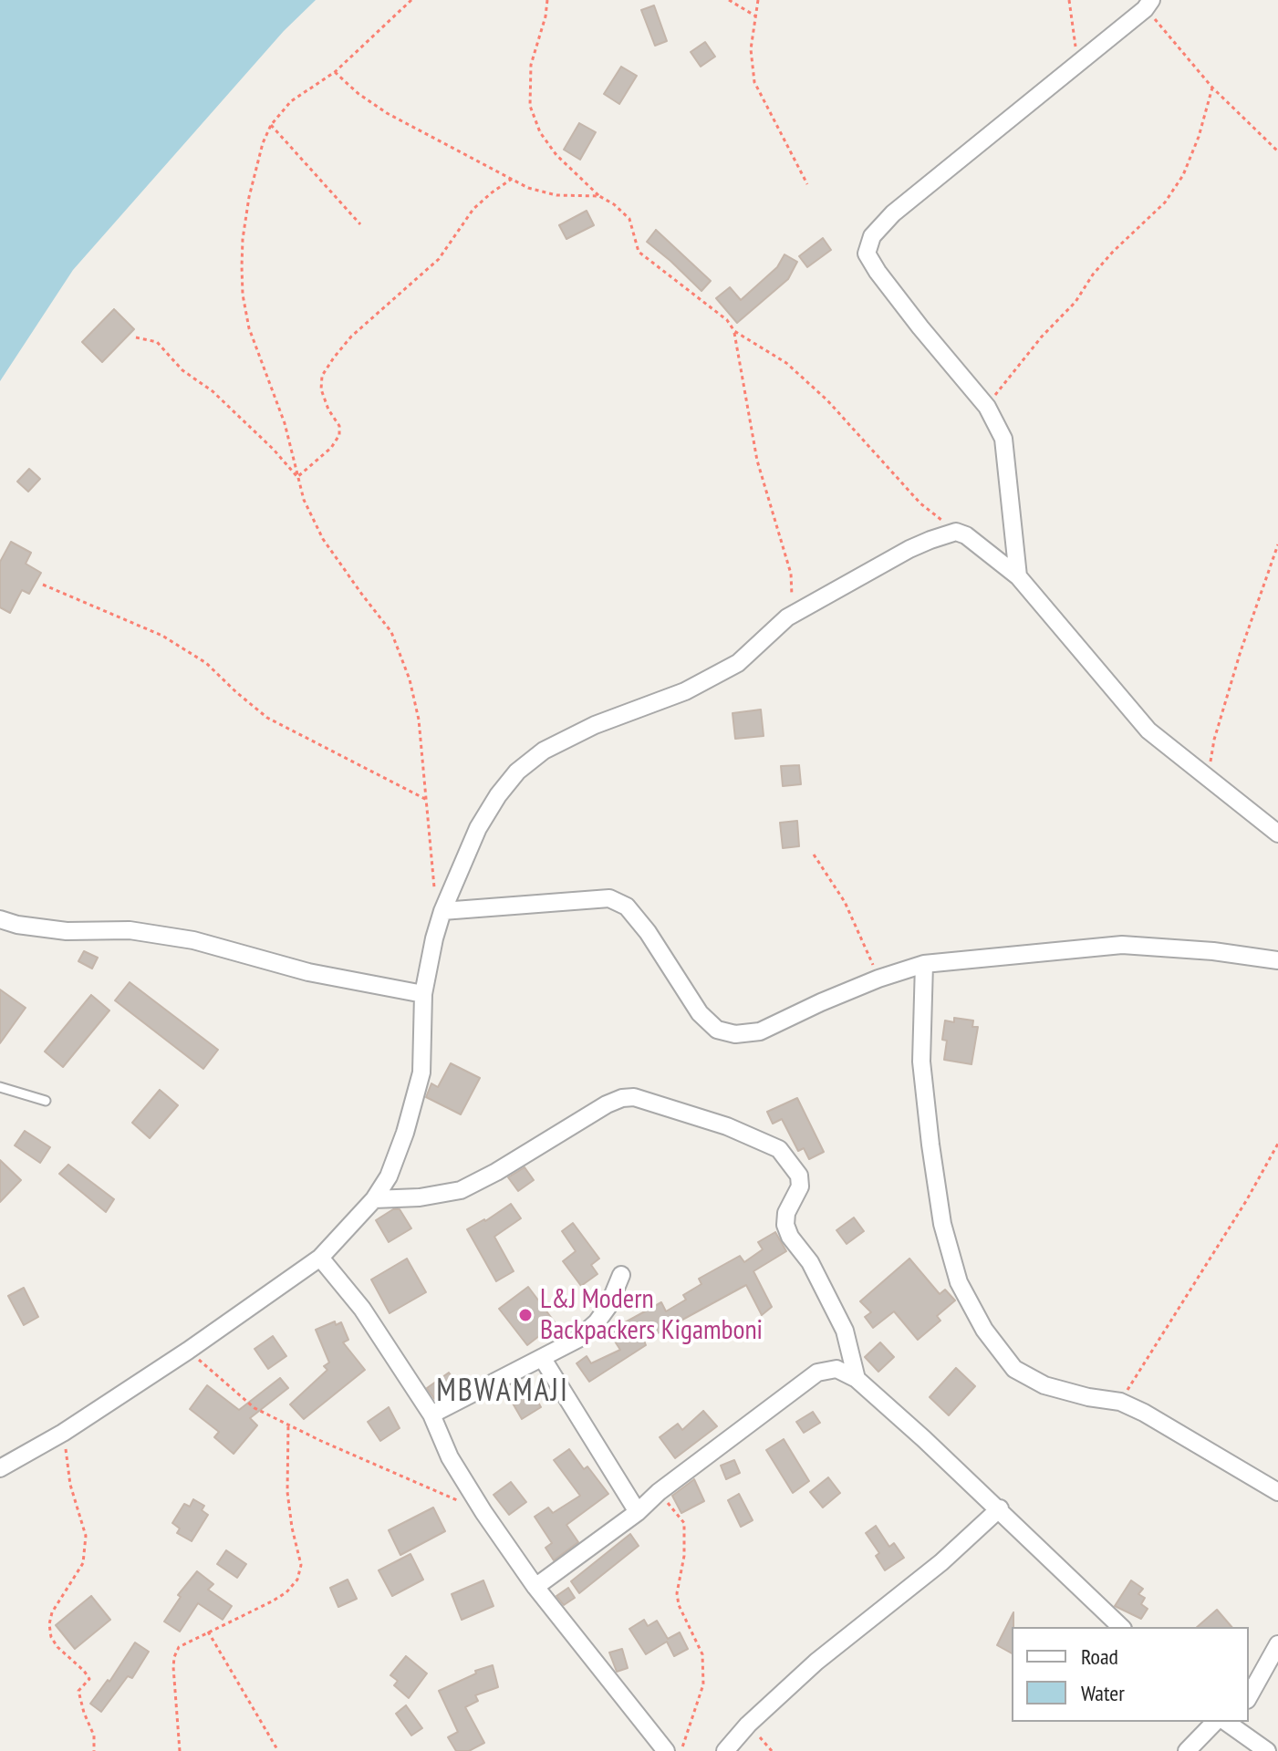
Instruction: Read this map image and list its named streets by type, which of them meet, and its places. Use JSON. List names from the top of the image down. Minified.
{"districts":["MBWAMAJI"],"places":["L&J Modern Backpackers Kigamboni"],"legend":["Road","Water"]}
